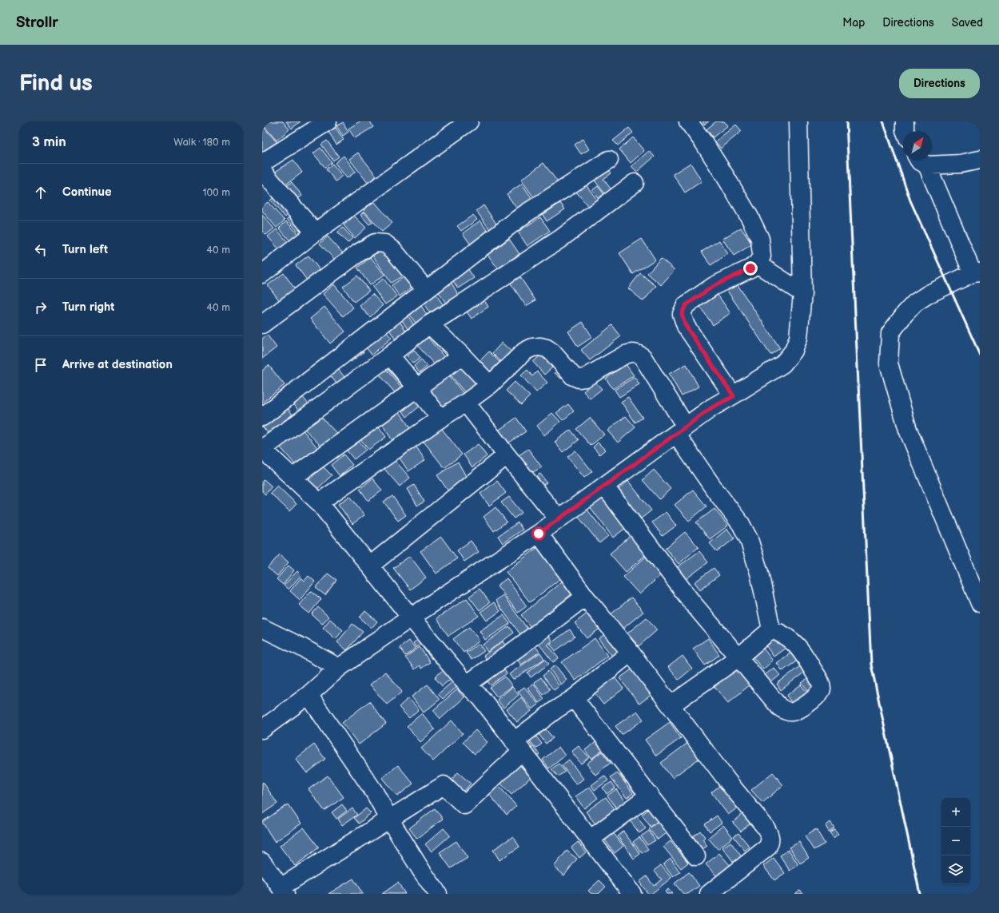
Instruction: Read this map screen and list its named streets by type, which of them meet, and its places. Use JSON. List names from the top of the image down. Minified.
{"north":"top right","page":{"header":"Strollr","nav":["Map","Directions","Saved"],"buttons":"Directions","title":"Find us","heading":["3 min","Walk · 180 m"],"list":[["Continue","100 m"],["Turn left","40 m"],["Turn right","40 m"],"Arrive at destination"],"map_buttons":["+","−"]}}
